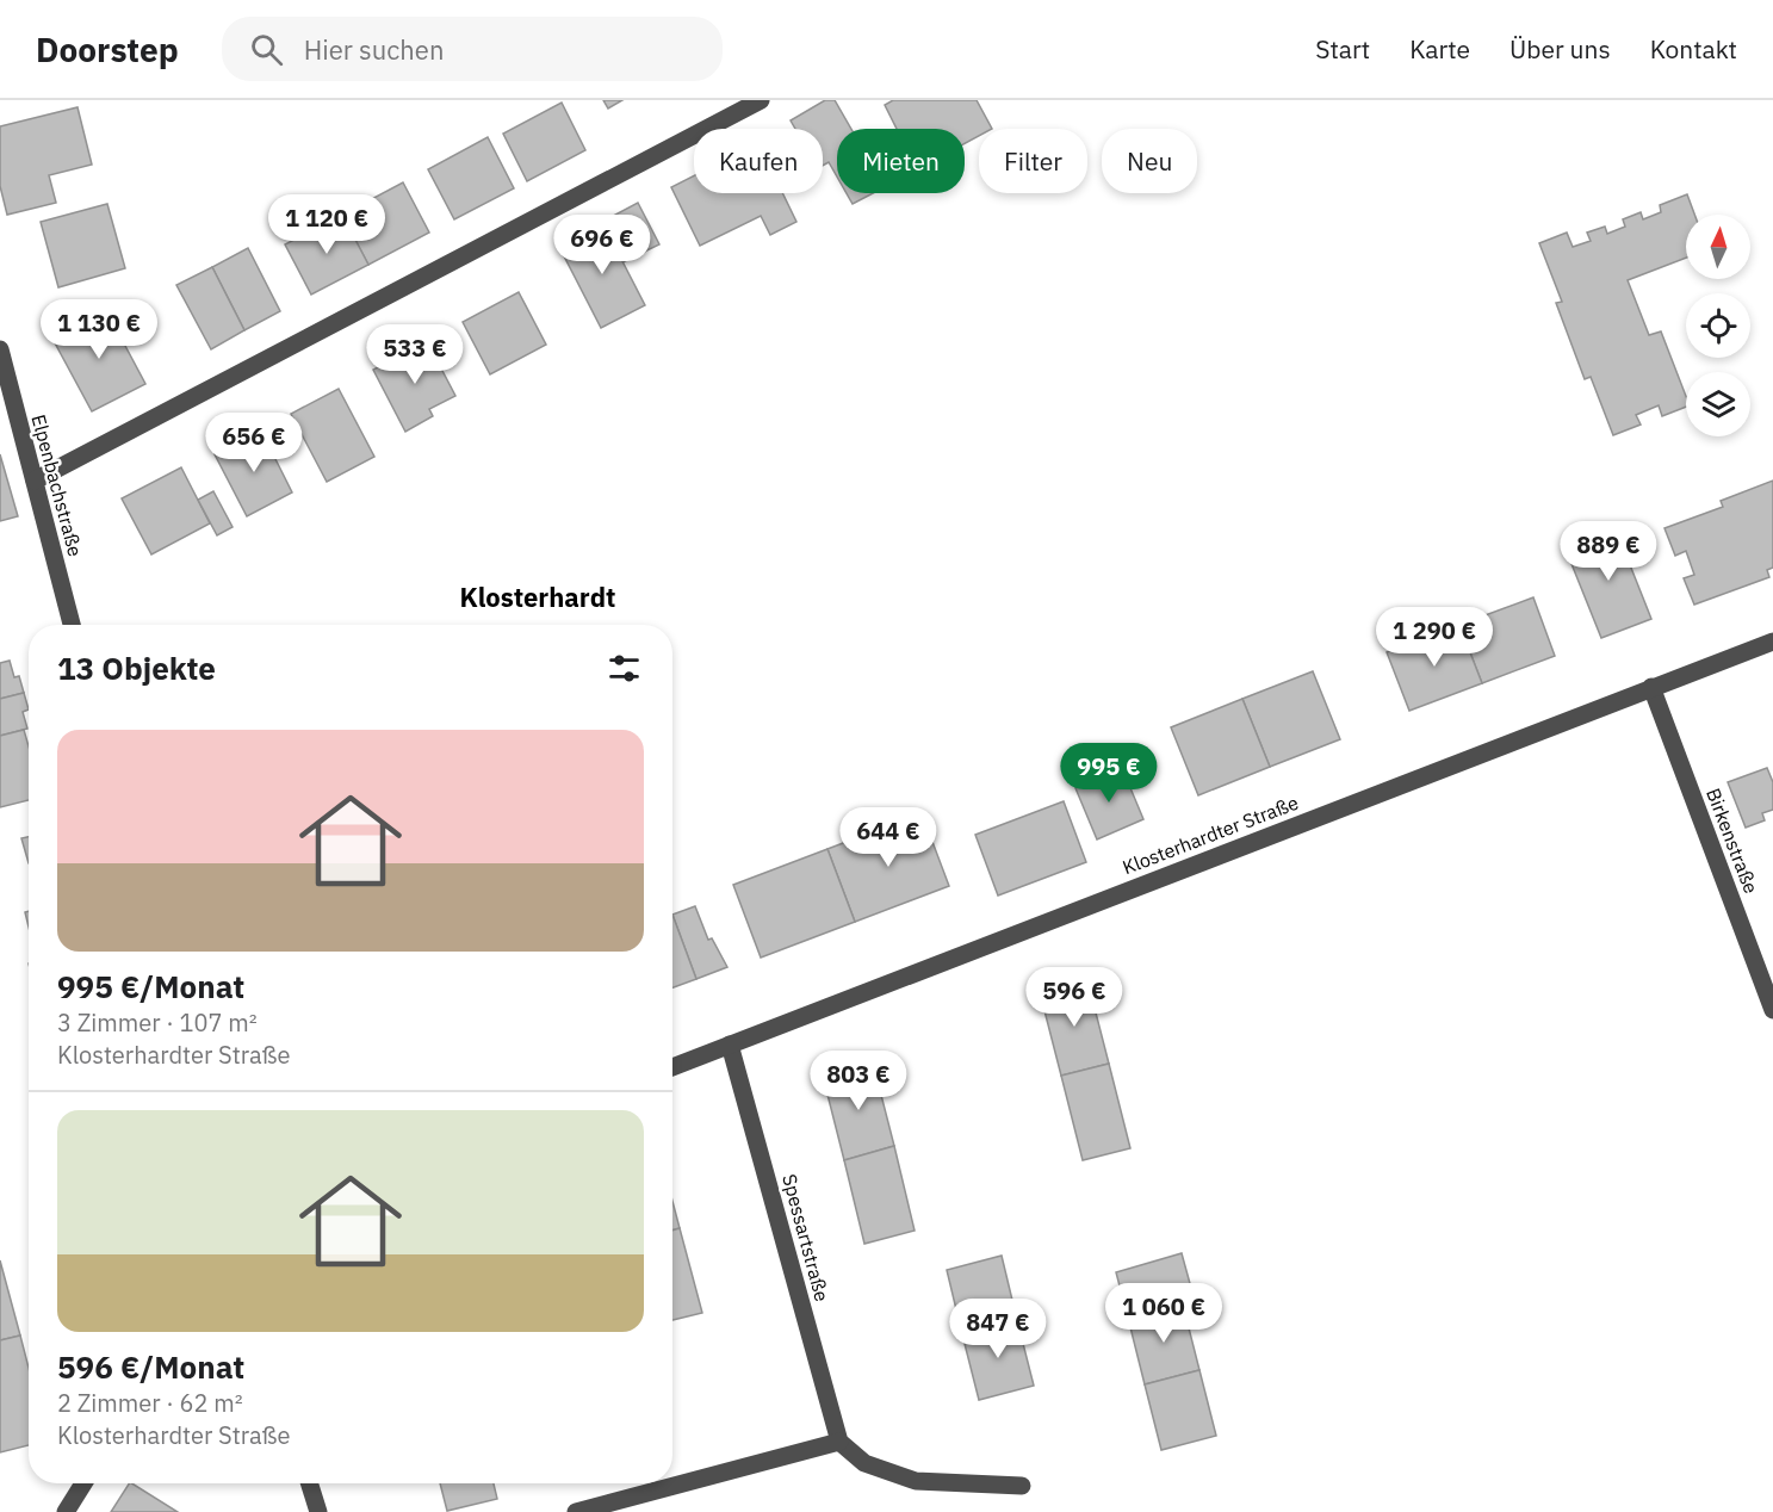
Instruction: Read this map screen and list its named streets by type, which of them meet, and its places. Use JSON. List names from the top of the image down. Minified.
{"streets":{"street":["Elpenbachstraße","Klosterhardter Straße","Birkenstraße","Spessartstraße"]},"crossings":[["Klosterhardter Straße","Birkenstraße"],["Klosterhardter Straße","Spessartstraße"]],"districts":["Klosterhardt"],"north":"top","page":{"header":"Doorstep","search":"Hier suchen","nav":["Start","Karte","Über uns","Kontakt"],"chip":["Kaufen","Mieten","Filter","Neu"],"price":["1 120 €","696 €","1 130 €","533 €","656 €","889 €","1 290 €","995 €","644 €","596 €","803 €","1 060 €","847 €"],"heading":"13 Objekte","list":[{"name":"995 €/Monat","note":"3 Zimmer · 107 m² · Klosterhardter Straße"},{"name":"596 €/Monat","note":"2 Zimmer · 62 m² · Klosterhardter Straße"}]}}
